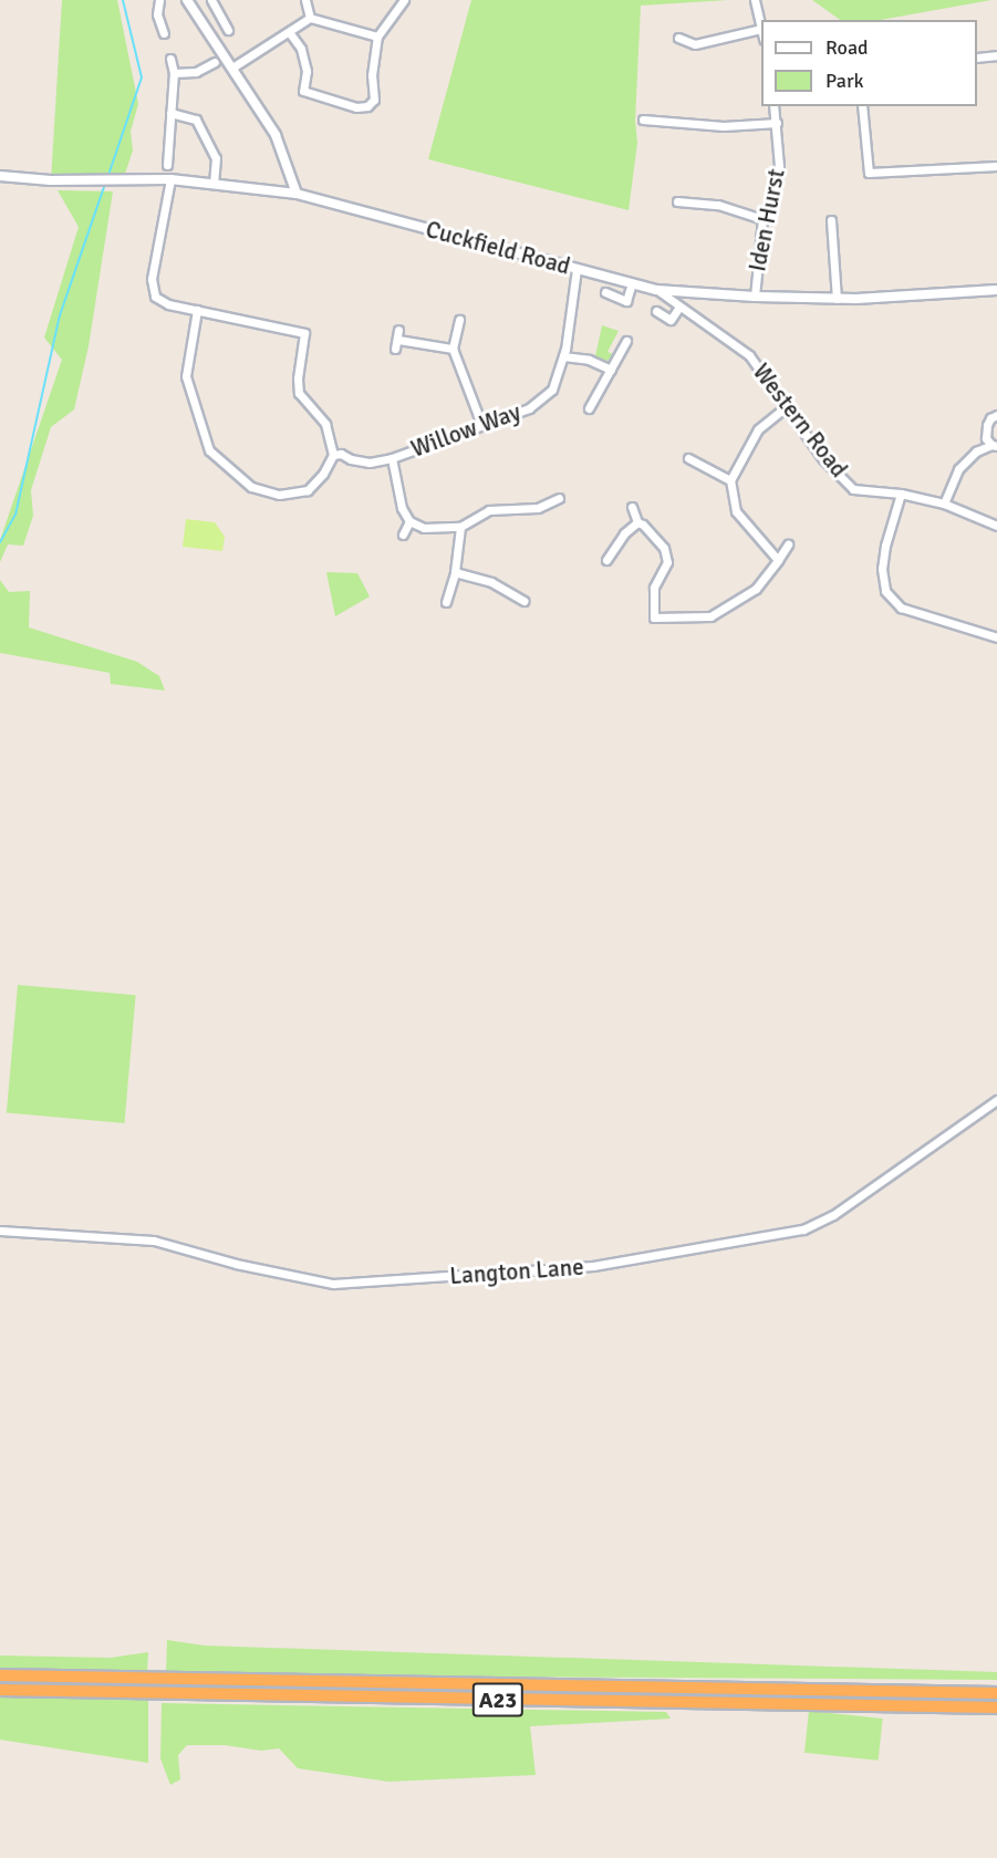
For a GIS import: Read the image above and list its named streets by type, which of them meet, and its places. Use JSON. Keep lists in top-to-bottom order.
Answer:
{
  "streets": {
    "highway": ["A23"],
    "street": [
      "Iden Hurst",
      "Cuckfield Road",
      "Western Road",
      "Willow Way",
      "Langton Lane"
    ]
  },
  "crossings": [
    ["Iden Hurst", "Cuckfield Road"],
    ["Cuckfield Road", "Western Road"],
    ["Cuckfield Road", "Willow Way"]
  ],
  "legend": ["Road", "Park"]
}
